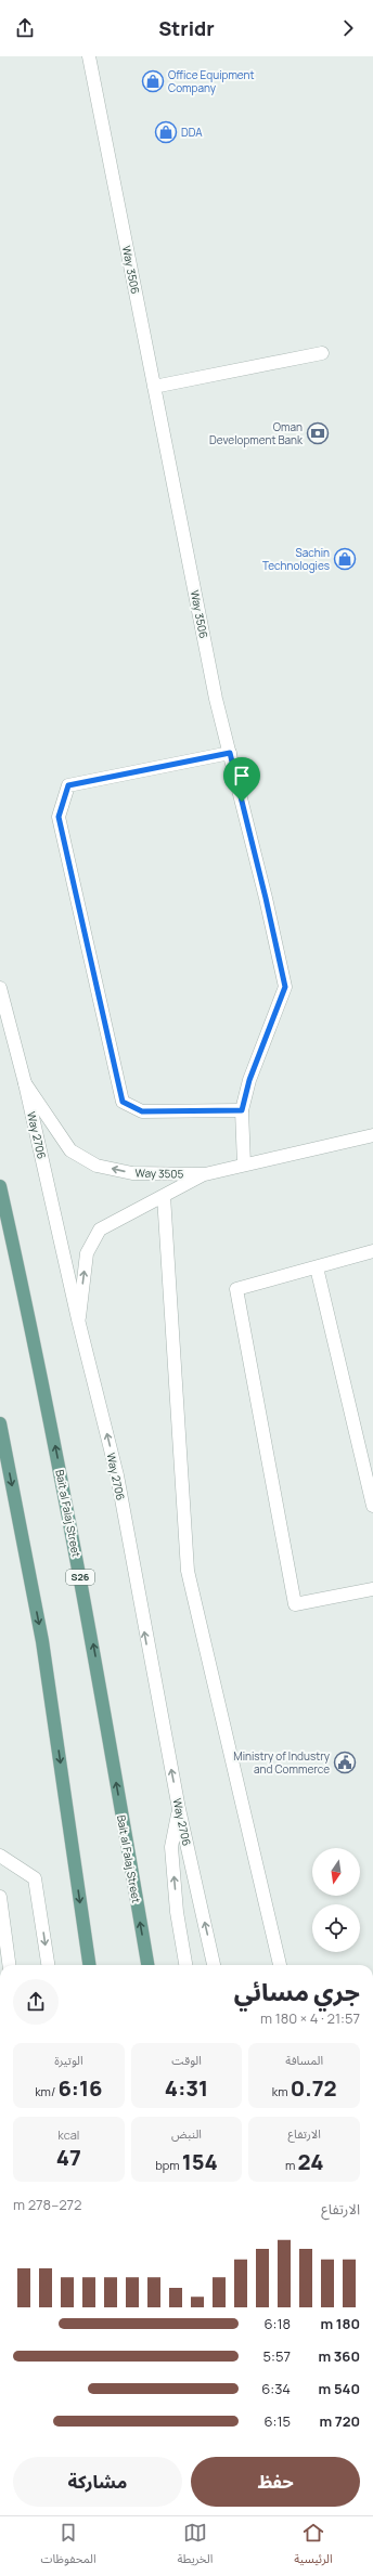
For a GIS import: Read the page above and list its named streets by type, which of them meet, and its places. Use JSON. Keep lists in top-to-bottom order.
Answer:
{
  "streets": {
    "main road": ["Bait al Falaj Street", "S26"],
    "street": ["Way 3506", "Way 2706", "Way 3505"]
  },
  "crossings": [
    ["Way 3506", "Way 3505"],
    ["Way 2706", "Way 3505"]
  ],
  "places": {
    "shop": ["Office Equipment Company", "DDA", "Sachin Technologies"],
    "bank": ["Oman Development Bank"],
    "public building": ["Ministry of Industry and Commerce"]
  },
  "north": "bottom",
  "page": {
    "header": "Stridr",
    "heading": ["جري مسائي", "21:57 · 4 × 180 m"],
    "stats": [
      ["المسافة", "0.72 km"],
      ["الوقت", "4:31"],
      ["الوتيرة", "6:16 /km"],
      ["الارتفاع", "24 m"],
      ["النبض", "154 bpm"],
      ["kcal", "47"]
    ],
    "chart": ["الارتفاع", "272–278 m"],
    "list": [
      {
        "name": "180 m",
        "note": "6:18"
      },
      {
        "name": "360 m",
        "note": "5:57"
      },
      {
        "name": "540 m",
        "note": "6:34"
      },
      {
        "name": "720 m",
        "note": "6:15"
      }
    ],
    "buttons": ["حفظ", "مشاركة"],
    "tabs": ["الرئيسية", "الخريطة", "المحفوظات"]
  }
}
